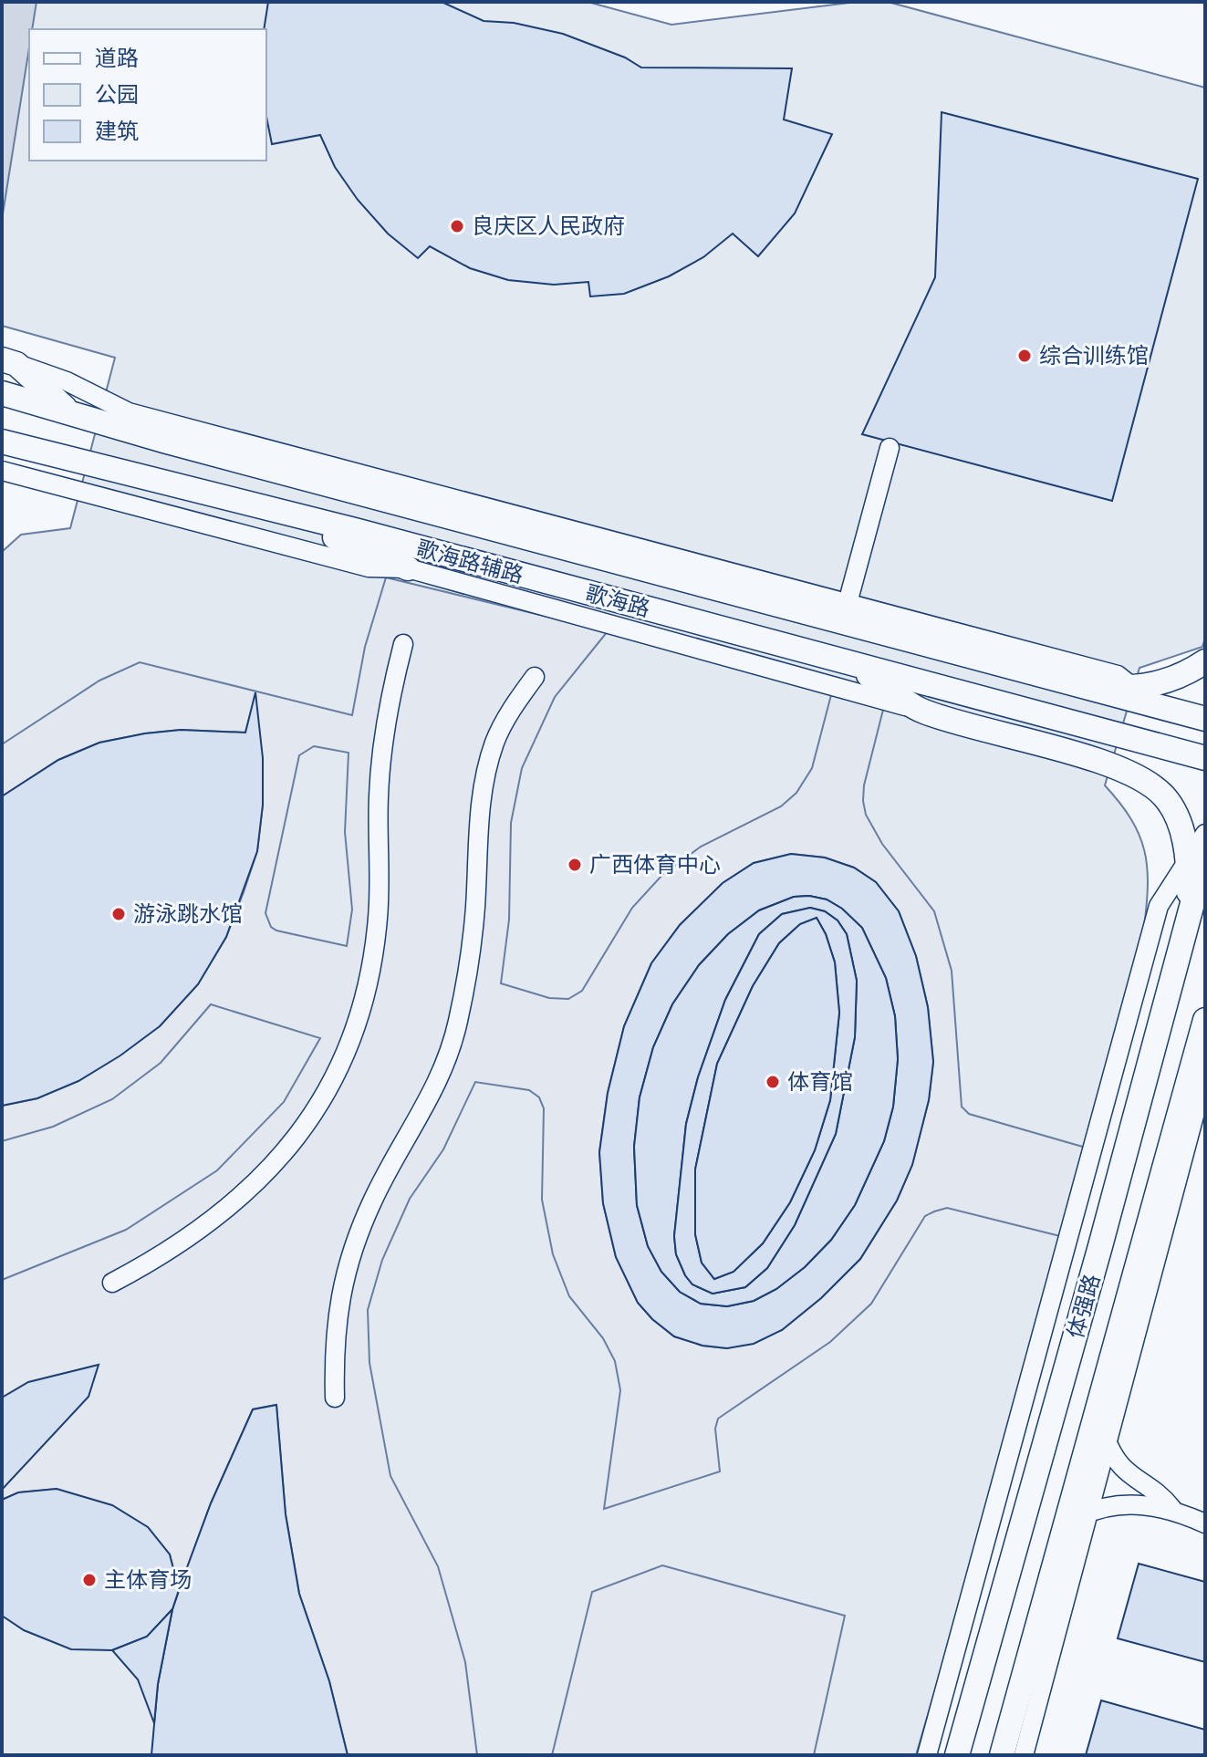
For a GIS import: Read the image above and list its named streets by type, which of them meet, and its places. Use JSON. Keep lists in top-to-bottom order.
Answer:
{
  "streets": {
    "main road": ["歌海路", "体强路"],
    "street": ["歌海路辅路"]
  },
  "places": [
    "良庆区人民政府",
    "综合训练馆",
    "广西体育中心",
    "游泳跳水馆",
    "体育馆",
    "主体育场"
  ],
  "legend": ["道路", "公园", "建筑"]
}
